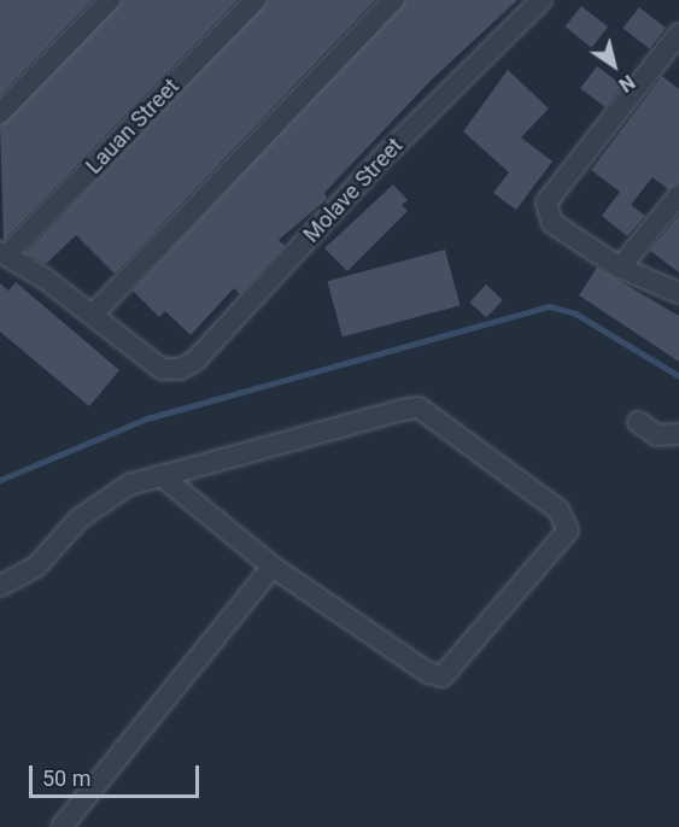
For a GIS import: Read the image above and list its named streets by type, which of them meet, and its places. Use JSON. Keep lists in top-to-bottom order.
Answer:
{
  "streets": {
    "street": ["Lauan Street", "Molave Street"]
  },
  "scale_bar": "50 m",
  "north": "bottom right"
}
